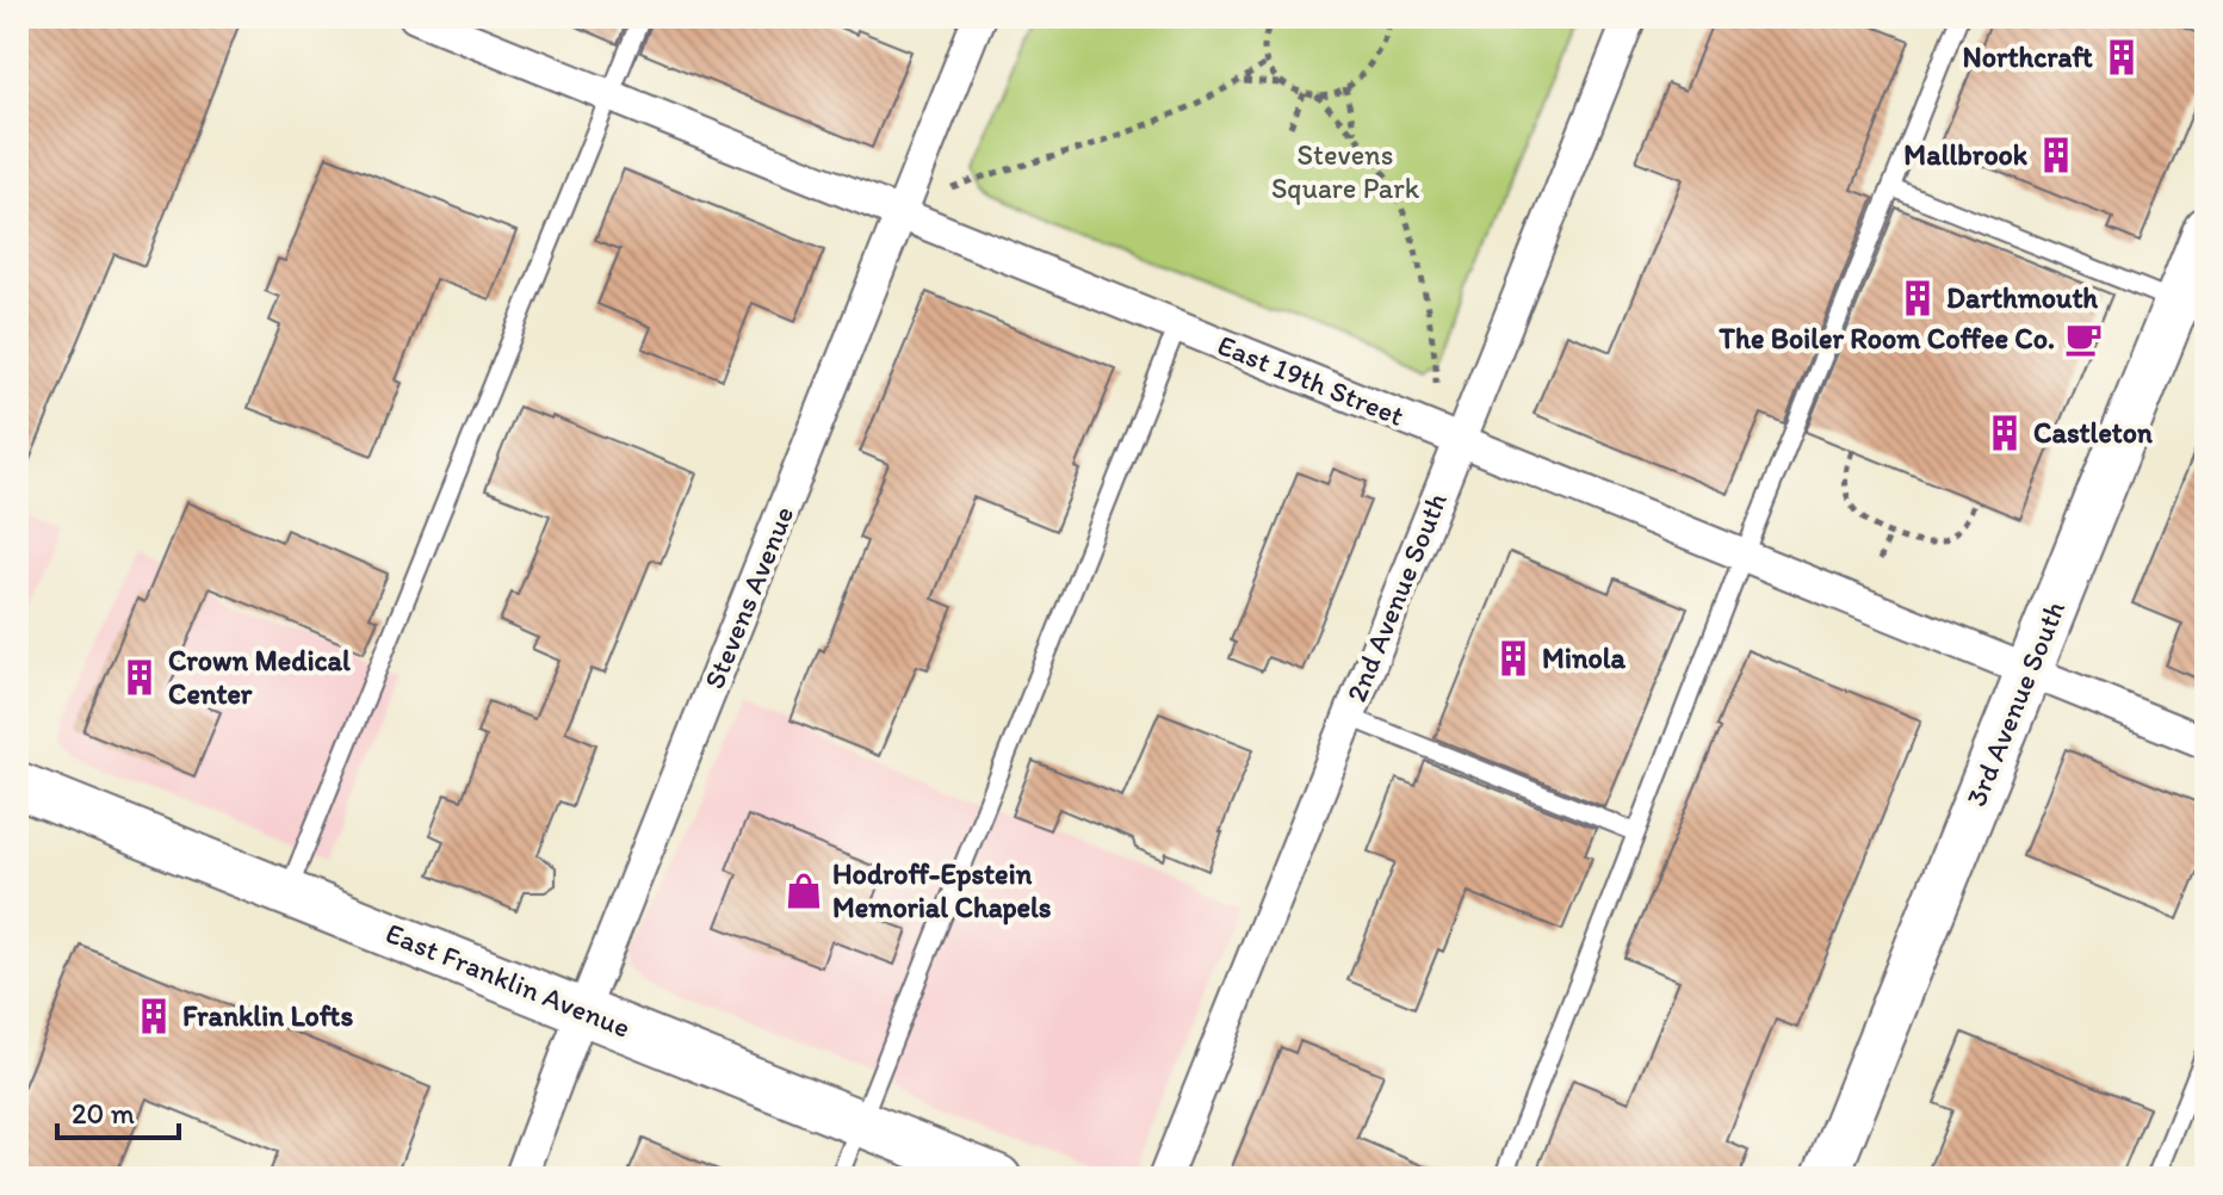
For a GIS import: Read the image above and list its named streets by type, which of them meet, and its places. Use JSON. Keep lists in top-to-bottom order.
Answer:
{
  "streets": {
    "main road": ["3rd Avenue South", "East Franklin Avenue"],
    "street": ["East 19th Street", "Stevens Avenue", "2nd Avenue South"]
  },
  "crossings": [
    ["East 19th Street", "Stevens Avenue"],
    ["East 19th Street", "2nd Avenue South"],
    ["East 19th Street", "3rd Avenue South"],
    ["Stevens Avenue", "East Franklin Avenue"]
  ],
  "parks": ["Stevens Square Park"],
  "places": {
    "building": [
      "Northcraft",
      "Mallbrook",
      "Darthmouth",
      "Castleton",
      "Minola",
      "Crown Medical Center",
      "Franklin Lofts"
    ],
    "cafe": ["The Boiler Room Coffee Co."],
    "shop": ["Hodroff-Epstein Memorial Chapels"]
  },
  "scale_bar": "20 m"
}
